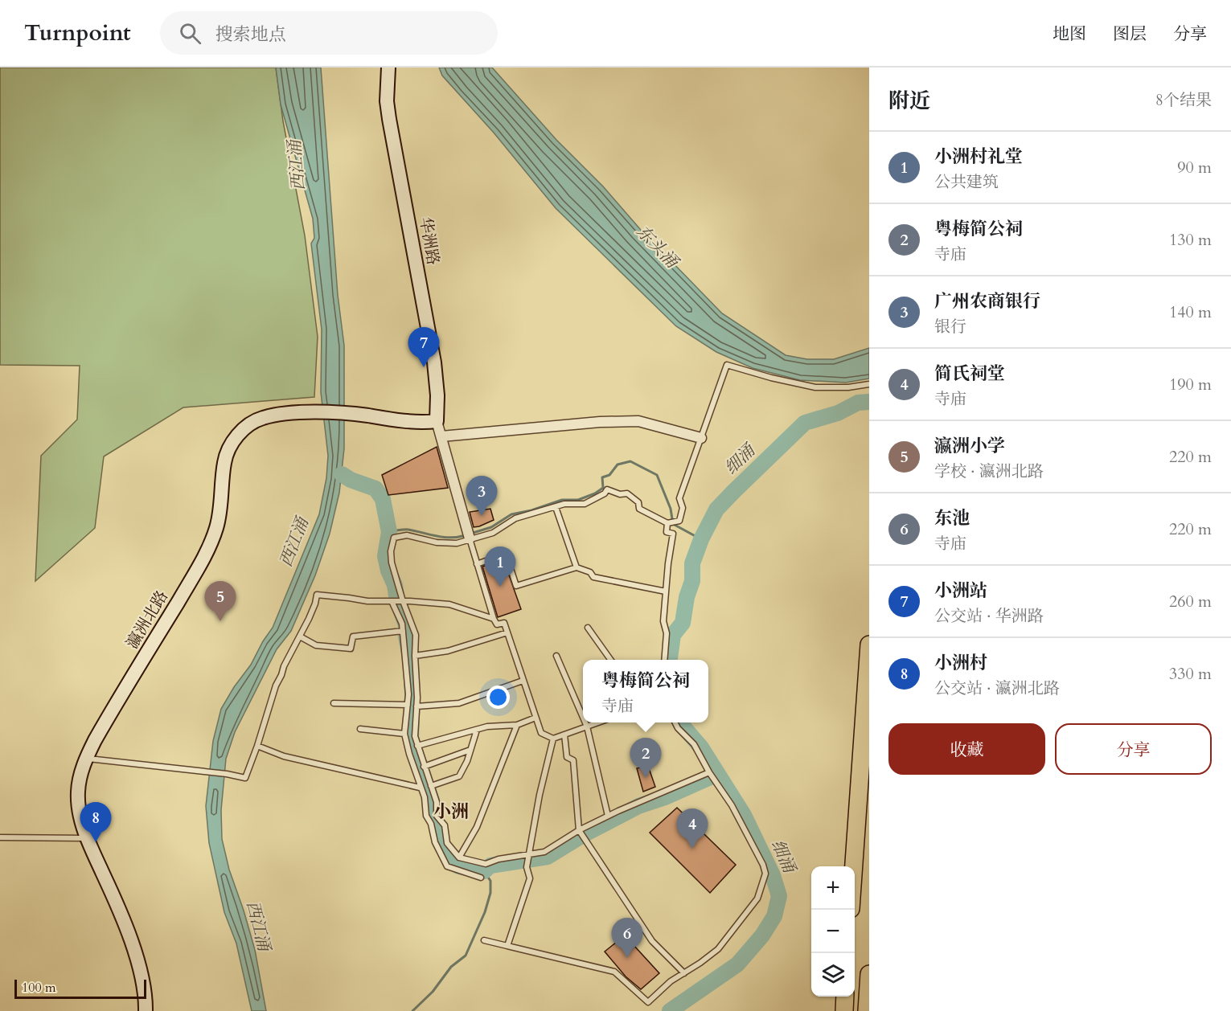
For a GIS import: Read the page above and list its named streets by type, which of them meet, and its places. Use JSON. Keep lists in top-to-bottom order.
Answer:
{
  "streets": {
    "main road": ["华洲路", "瀛洲北路"]
  },
  "crossings": [
    ["华洲路", "瀛洲北路"]
  ],
  "districts": ["小洲"],
  "water": ["西江涌", "东头涌", "细涌"],
  "scale_bar": "100 m",
  "page": {
    "header": "Turnpoint",
    "search": "搜索地点",
    "nav": ["地图", "图层", "分享"],
    "heading": ["附近", "8个结果"],
    "list": [
      {
        "mark": "1",
        "name": "小洲村礼堂",
        "note": "公共建筑",
        "value": "90 m"
      },
      {
        "mark": "2",
        "name": "粤梅简公祠",
        "note": "寺庙",
        "value": "130 m"
      },
      {
        "mark": "3",
        "name": "广州农商银行",
        "note": "银行",
        "value": "140 m"
      },
      {
        "mark": "4",
        "name": "简氏祠堂",
        "note": "寺庙",
        "value": "190 m"
      },
      {
        "mark": "5",
        "name": "瀛洲小学",
        "note": "学校 · 瀛洲北路",
        "value": "220 m"
      },
      {
        "mark": "6",
        "name": "东池",
        "note": "寺庙",
        "value": "220 m"
      },
      {
        "mark": "7",
        "name": "小洲站",
        "note": "公交站 · 华洲路",
        "value": "260 m"
      },
      {
        "mark": "8",
        "name": "小洲村",
        "note": "公交站 · 瀛洲北路",
        "value": "330 m"
      }
    ],
    "pins": [
      "7",
      "3",
      "1",
      "5",
      "2",
      "8",
      "4",
      "6"
    ],
    "popup": ["粤梅简公祠", "寺庙"],
    "buttons": ["收藏", "分享"],
    "map_buttons": ["+", "−"],
    "scale": "100 m"
  }
}
